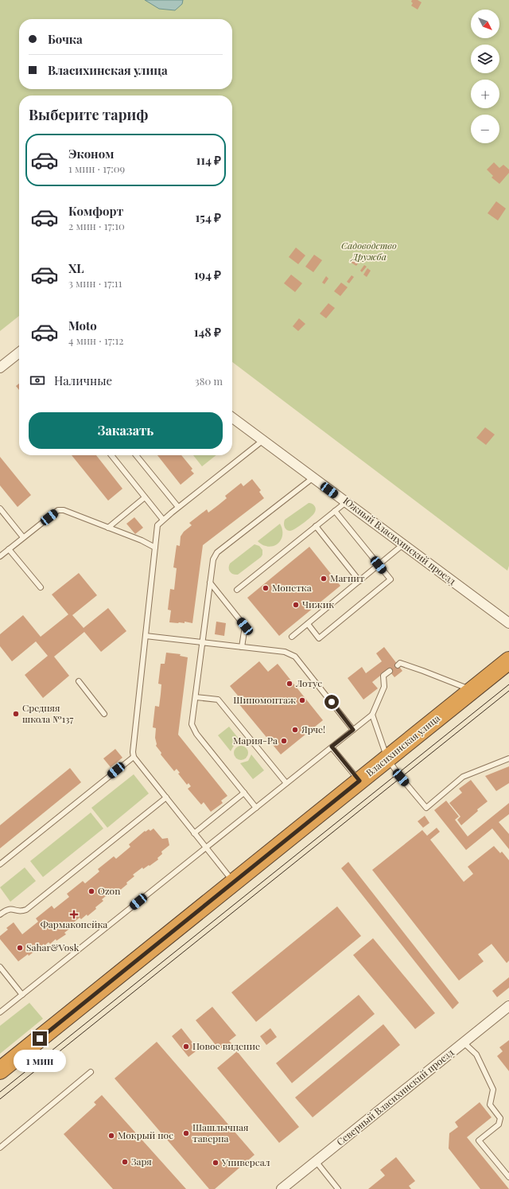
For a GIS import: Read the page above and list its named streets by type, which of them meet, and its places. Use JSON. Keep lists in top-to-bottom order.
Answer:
{
  "streets": {
    "highway": ["Власихинская улица"],
    "street": ["Южный Власихинский проезд", "Северный Власихинский проезд"]
  },
  "parks": ["Садоводство Дружба"],
  "places": {
    "other": [
      "Магнит",
      "Монетка",
      "Чижик",
      "Лотус",
      "Шиномонтаж",
      "Средняя школа №137",
      "Ярче!",
      "Мария-Ра",
      "Ozon",
      "Sahar&Vosk",
      "Новое видение",
      "Шашлычная таверна",
      "Мокрый нос",
      "Заря",
      "Универсал"
    ],
    "health": ["Фармакопейка"]
  },
  "north": "bottom right",
  "page": {
    "map_buttons": ["+", "−"],
    "banner": ["Бочка", "Власихинская улица"],
    "heading": "Выберите тариф",
    "list": [
      {
        "name": "Эконом",
        "note": "1 мин · 17:09",
        "value": "114 ₽"
      },
      {
        "name": "Комфорт",
        "note": "2 мин · 17:10",
        "value": "154 ₽"
      },
      {
        "name": "XL",
        "note": "3 мин · 17:11",
        "value": "194 ₽"
      },
      {
        "name": "Moto",
        "note": "4 мин · 17:12",
        "value": "148 ₽"
      }
    ],
    "pay": ["Наличные", "380 m"],
    "buttons": "Заказать",
    "bubble": "1 мин"
  }
}
